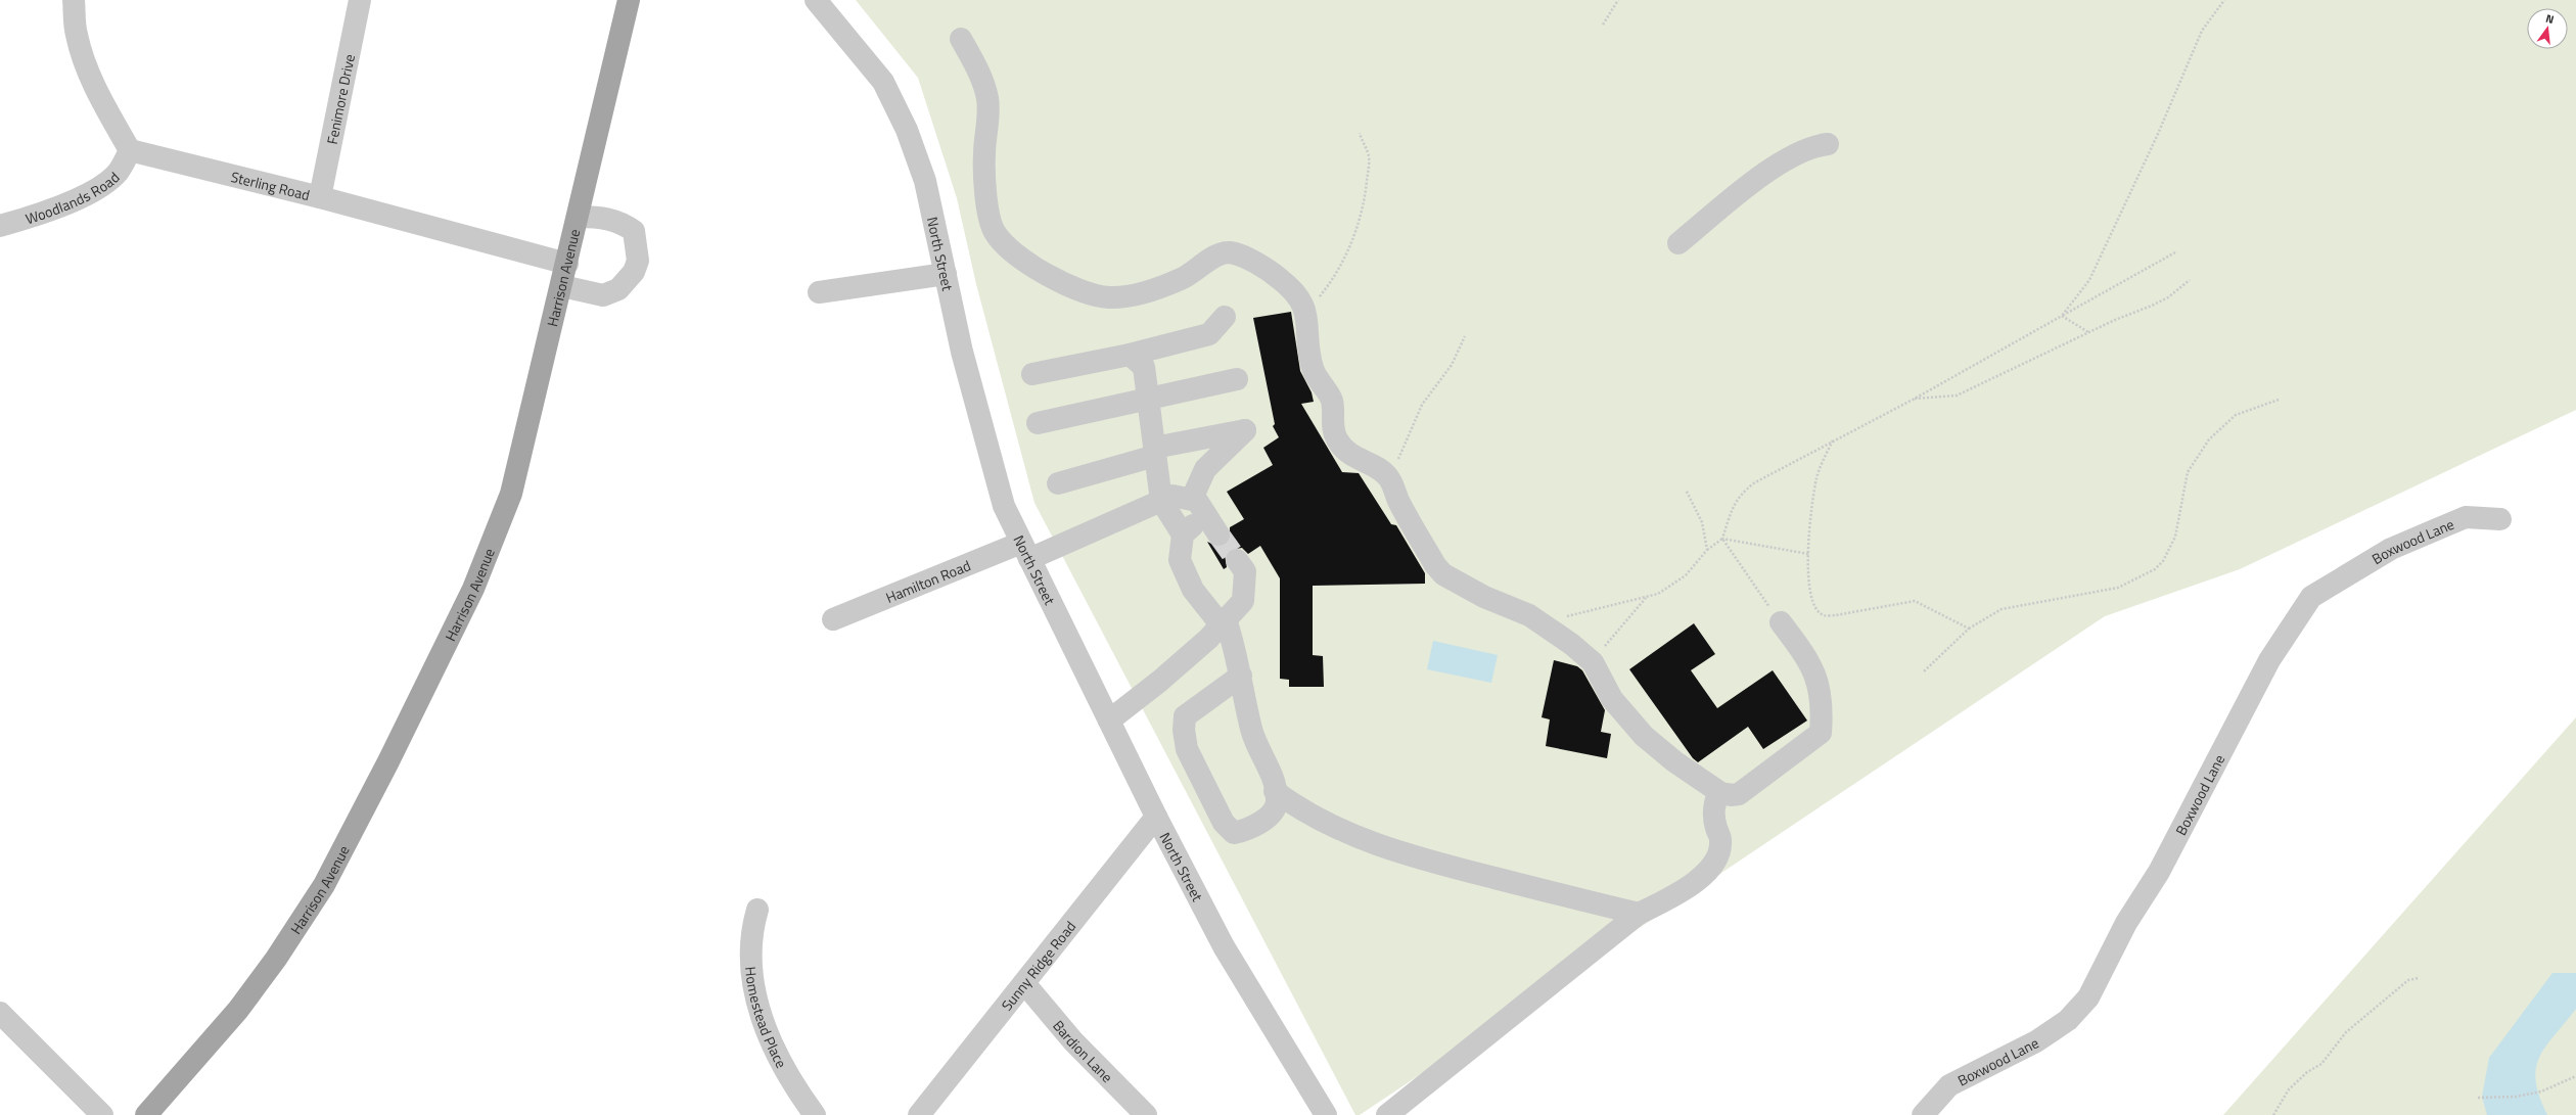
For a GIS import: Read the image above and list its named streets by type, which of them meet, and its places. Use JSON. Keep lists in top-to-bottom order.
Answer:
{
  "streets": {
    "main road": ["Harrison Avenue"],
    "street": [
      "Fenimore Drive",
      "Sterling Road",
      "Woodlands Road",
      "North Street",
      "Boxwood Lane",
      "Hamilton Road",
      "Sunny Ridge Road",
      "Homestead Place",
      "Bardion Lane"
    ]
  },
  "crossings": [
    ["Fenimore Drive", "Sterling Road"],
    ["Sterling Road", "Woodlands Road"],
    ["Sterling Road", "Harrison Avenue"],
    ["North Street", "Hamilton Road"],
    ["North Street", "Sunny Ridge Road"],
    ["Sunny Ridge Road", "Bardion Lane"]
  ],
  "north": "top"
}
